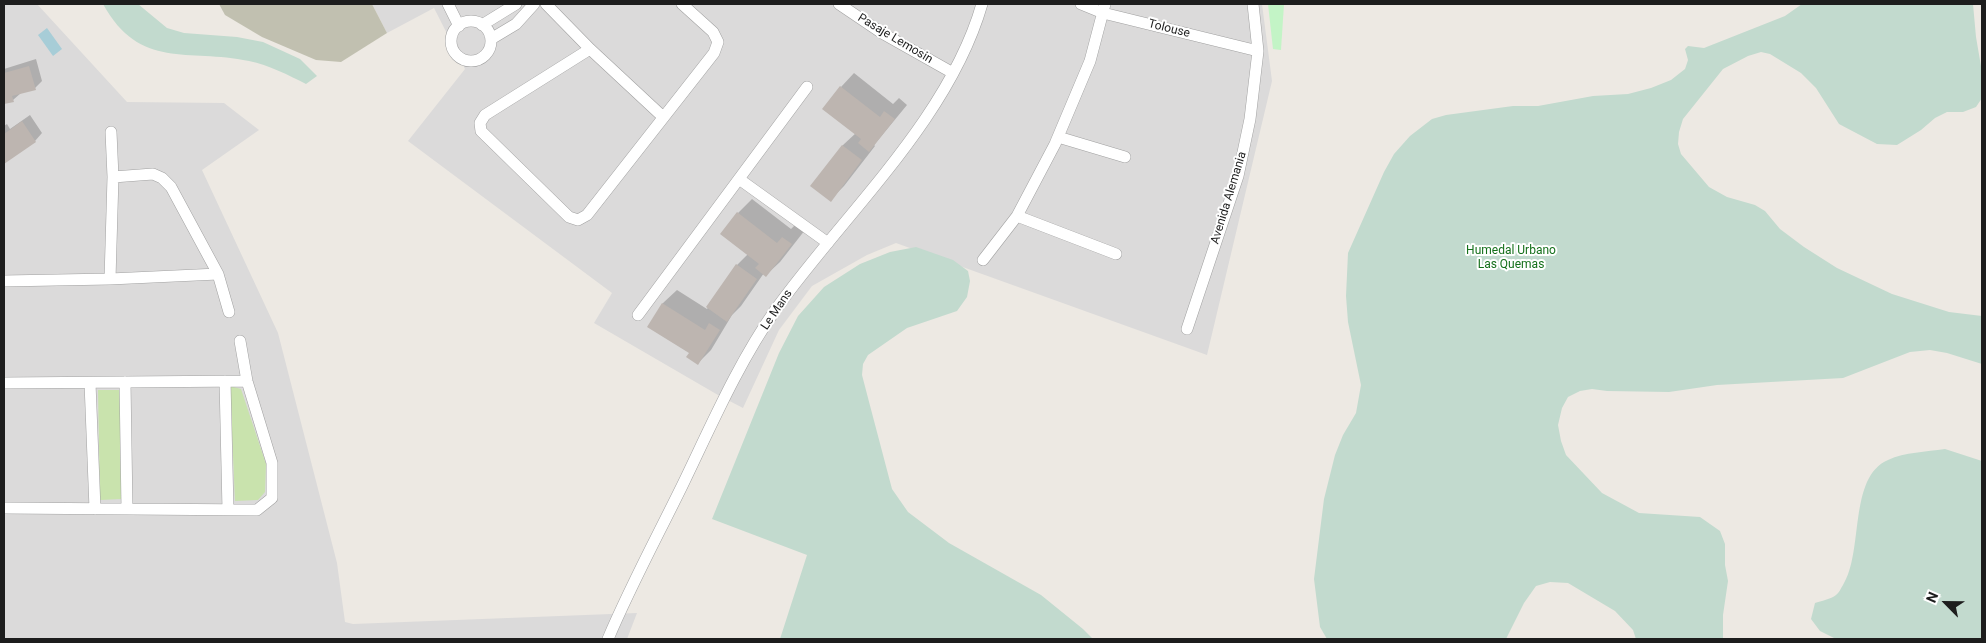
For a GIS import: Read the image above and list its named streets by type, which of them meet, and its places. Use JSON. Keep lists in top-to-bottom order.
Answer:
{
  "streets": {
    "street": [
      "Tolouse",
      "Pasaje Lemosin",
      "Avenida Alemania",
      "Le Mans"
    ]
  },
  "crossings": [
    ["Tolouse", "Avenida Alemania"],
    ["Pasaje Lemosin", "Le Mans"]
  ],
  "parks": ["Humedal Urbano Las Quemas"],
  "north": "top left"
}
